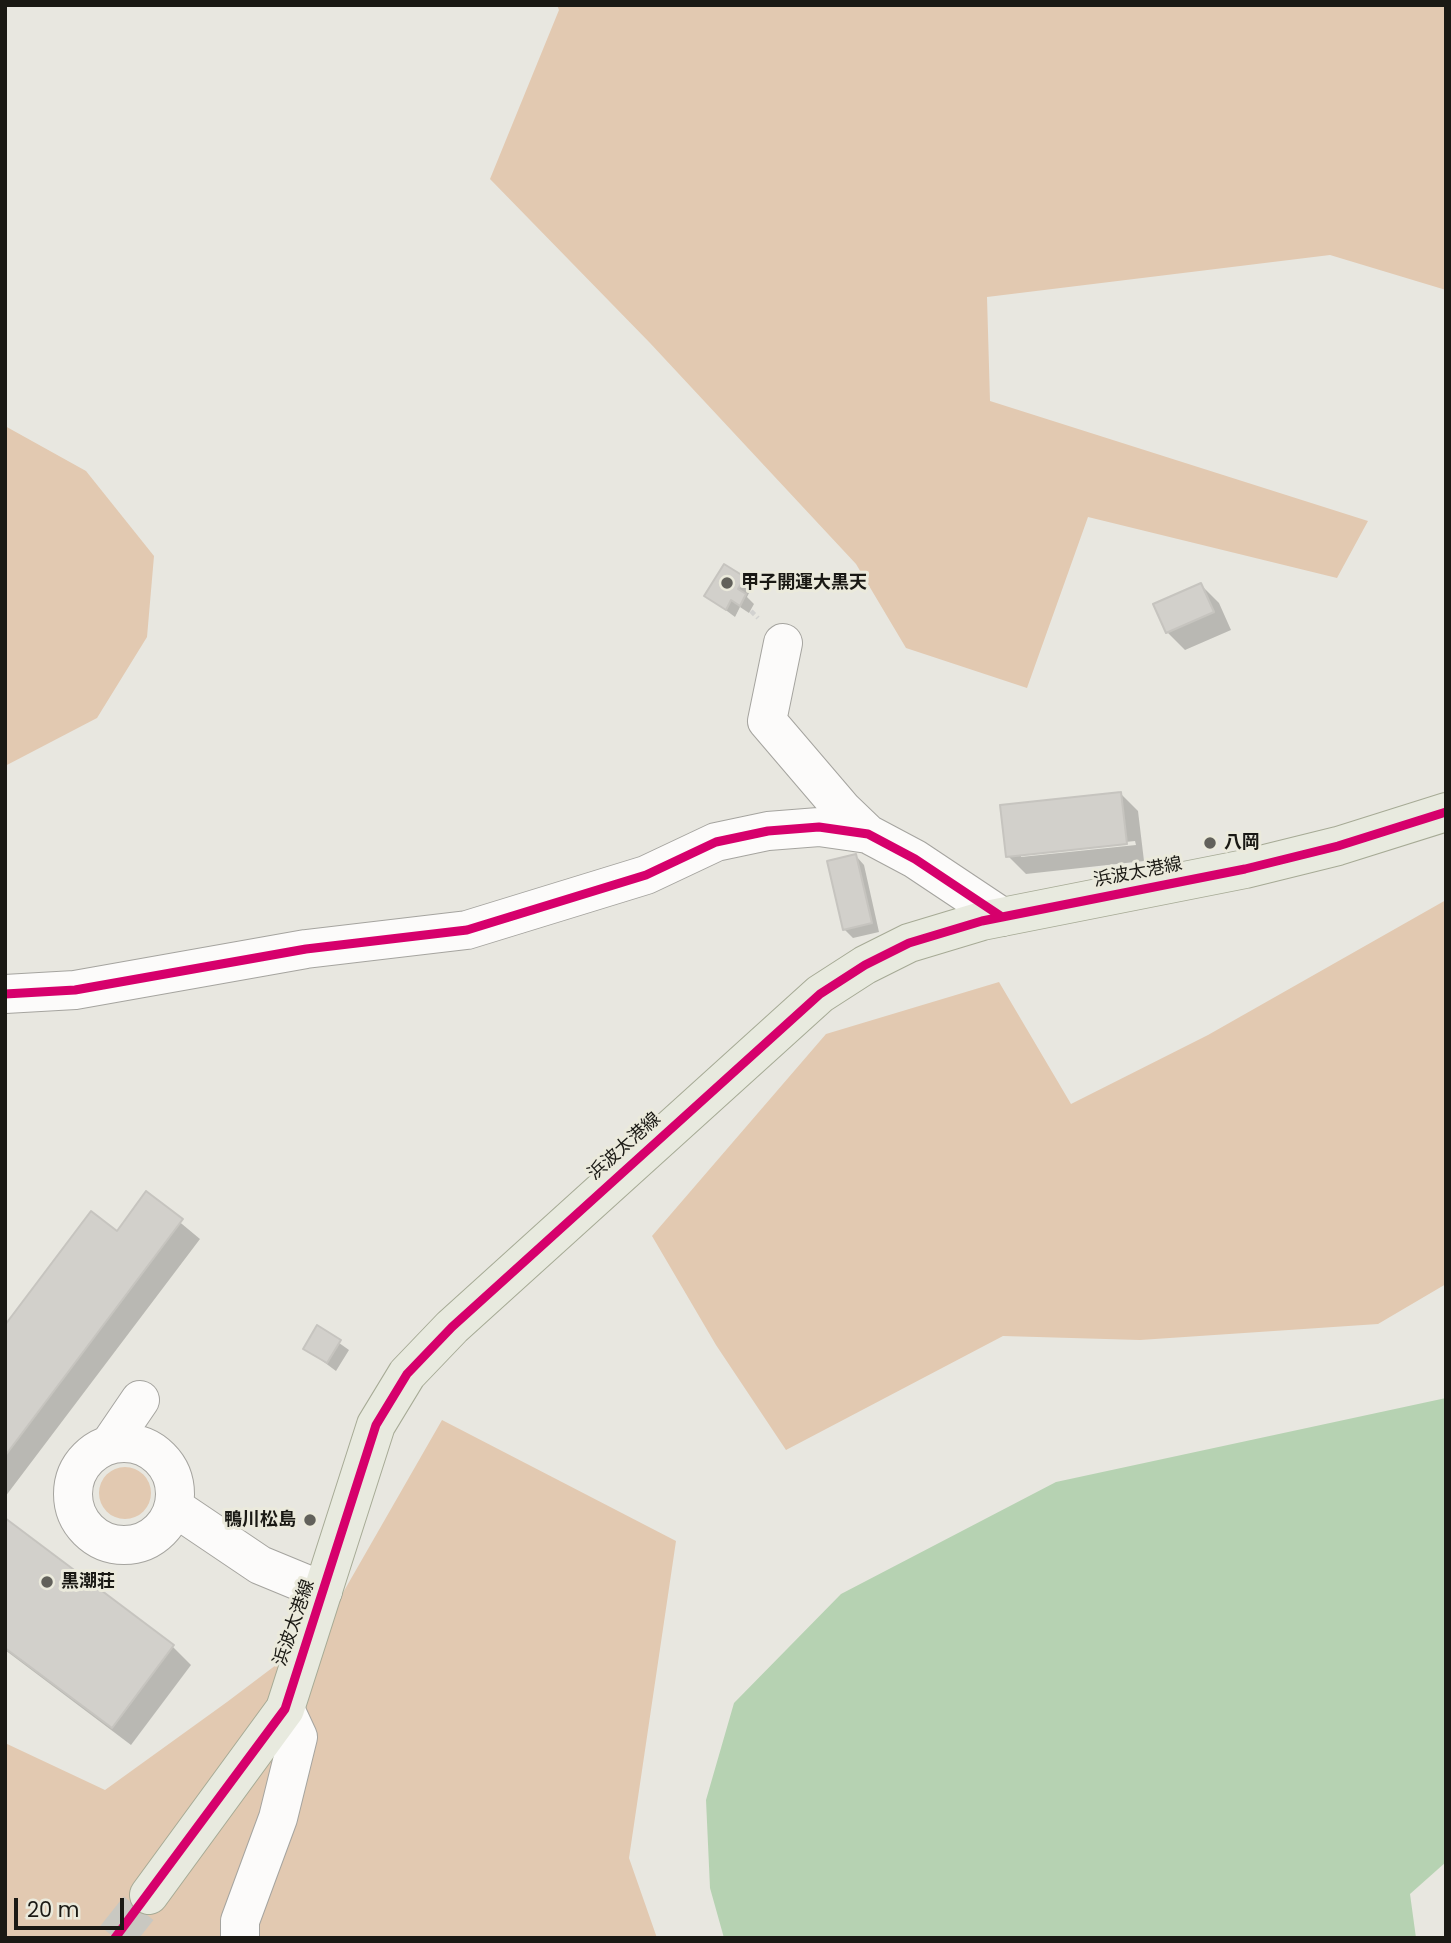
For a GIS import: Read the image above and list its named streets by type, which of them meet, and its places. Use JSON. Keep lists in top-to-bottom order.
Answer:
{
  "streets": {
    "main road": ["浜波太港線"]
  },
  "places": [
    "甲子開運大黒天",
    "八岡",
    "鴨川松島",
    "黒潮荘"
  ],
  "scale_bar": "20 m"
}
